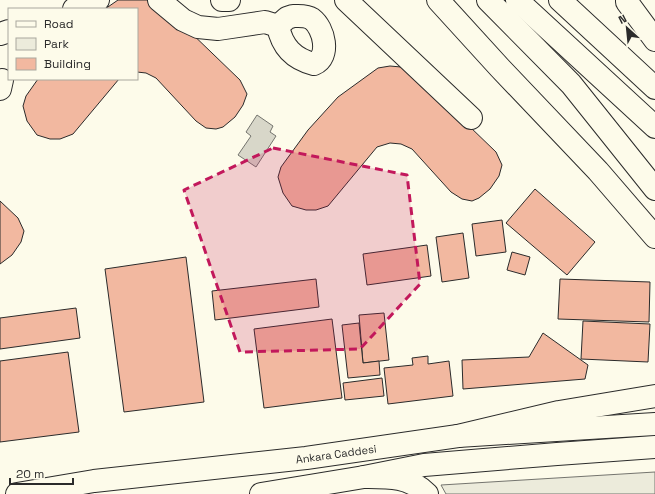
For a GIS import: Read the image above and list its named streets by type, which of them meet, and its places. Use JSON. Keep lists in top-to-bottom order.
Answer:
{
  "streets": {
    "main road": ["Ankara Caddesi"]
  },
  "legend": ["Road", "Park", "Building"],
  "scale_bar": "20 m",
  "north": "top left"
}
